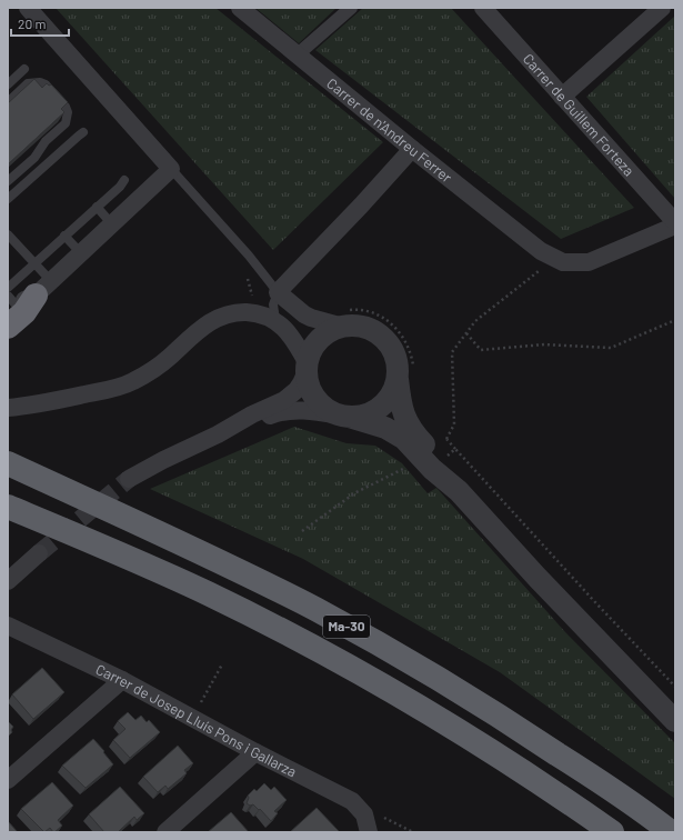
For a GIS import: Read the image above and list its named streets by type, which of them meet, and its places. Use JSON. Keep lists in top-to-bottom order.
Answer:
{
  "streets": {
    "highway": ["Ma-30"],
    "street": ["Carrer de Guillem Forteza", "Carrer de n'Andreu Ferrer", "Carrer de Josep Lluís Pons i Gallarza"]
  },
  "scale_bar": "20 m"
}
